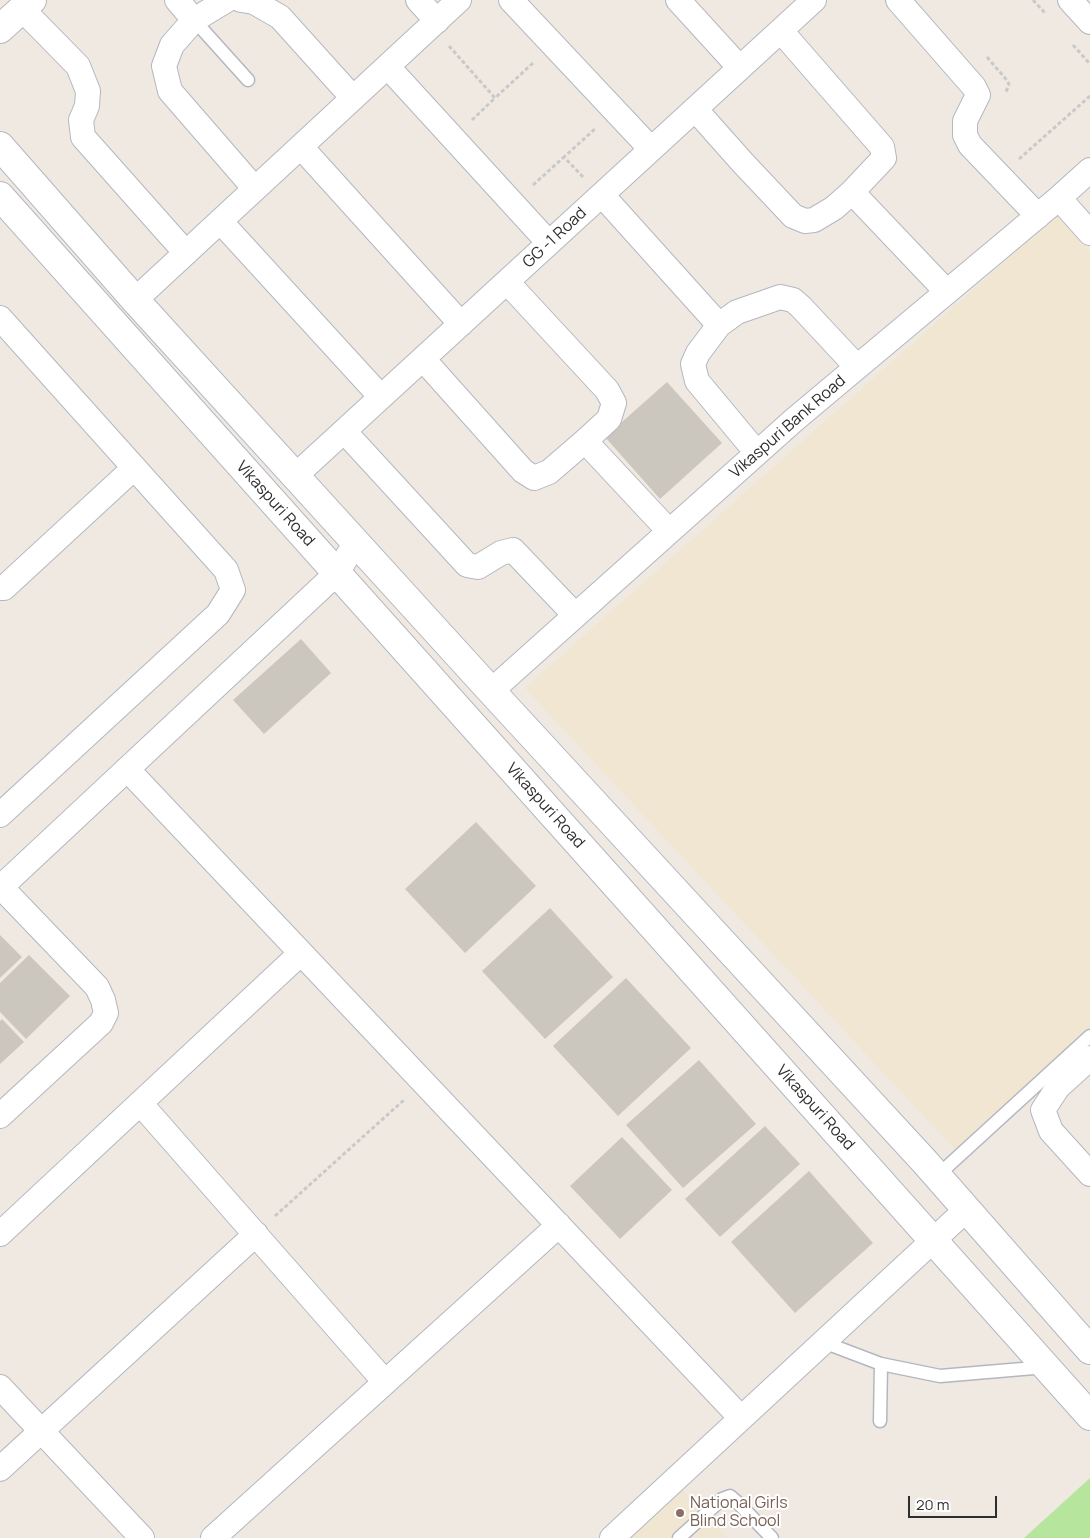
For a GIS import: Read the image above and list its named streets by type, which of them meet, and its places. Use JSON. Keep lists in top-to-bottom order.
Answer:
{
  "streets": {
    "street": ["GG -1 Road", "Vikaspuri Bank Road", "Vikaspuri Road"]
  },
  "crossings": [
    ["GG -1 Road", "Vikaspuri Road"],
    ["Vikaspuri Bank Road", "Vikaspuri Road"]
  ],
  "places": ["National Girls Blind School"],
  "scale_bar": "20 m"
}
